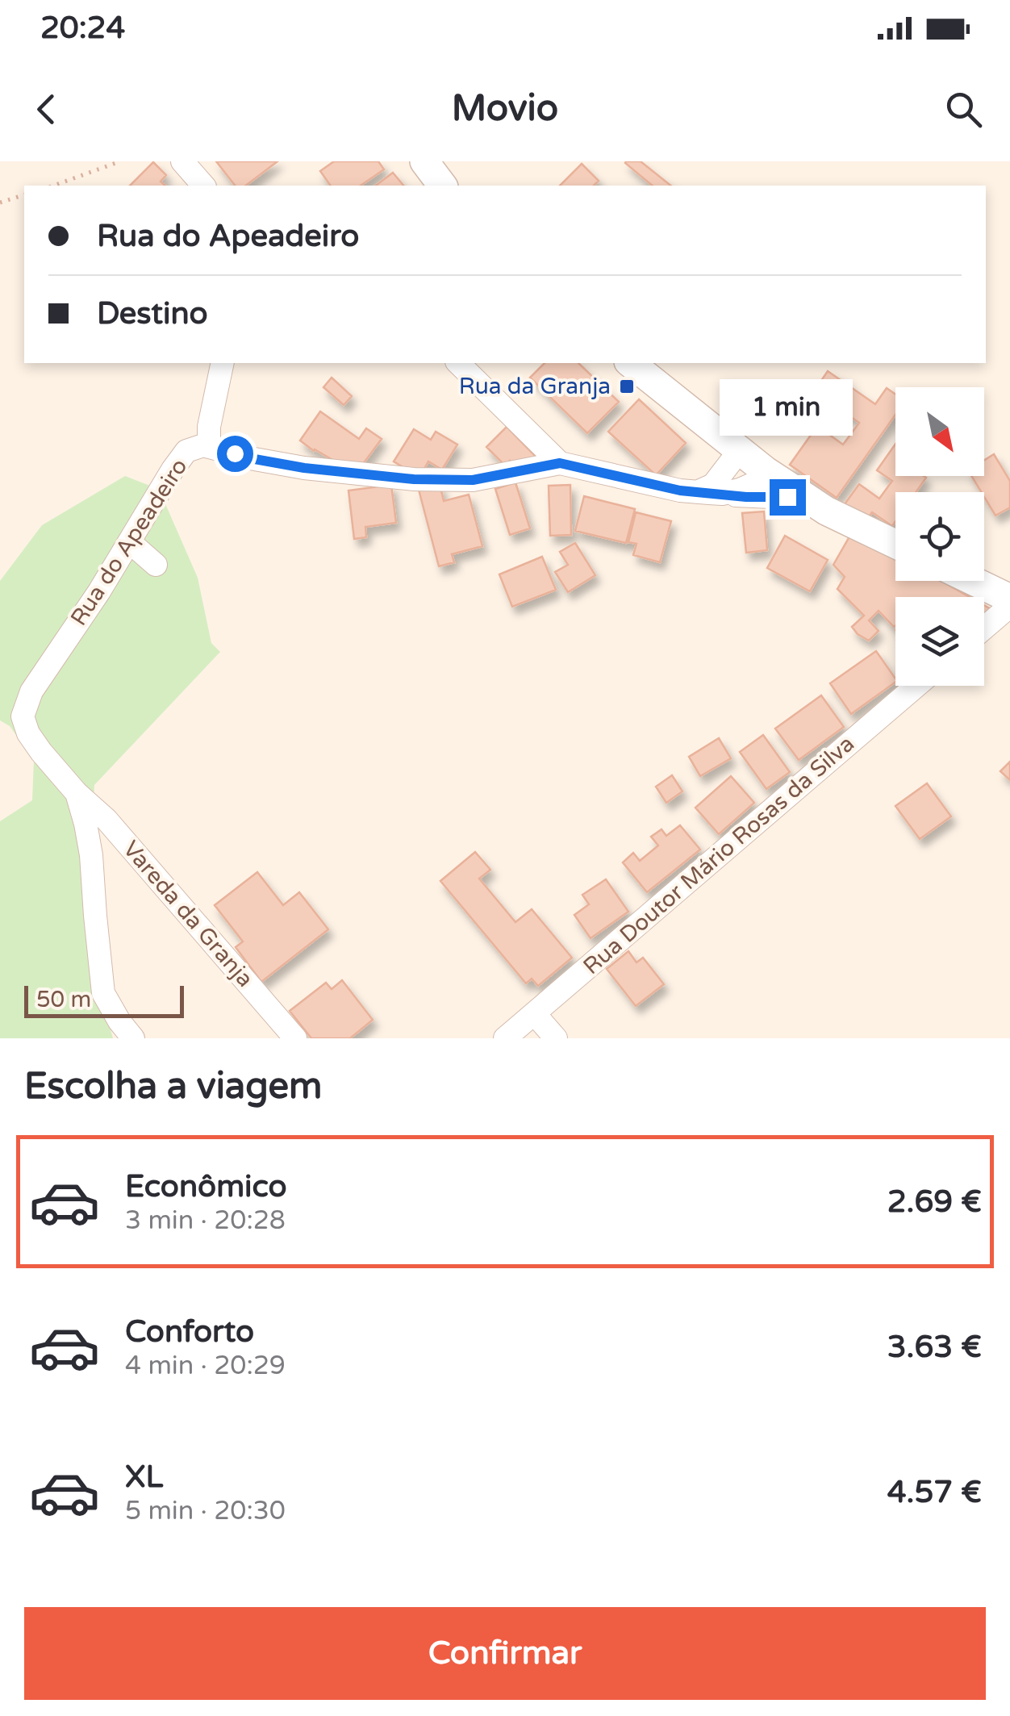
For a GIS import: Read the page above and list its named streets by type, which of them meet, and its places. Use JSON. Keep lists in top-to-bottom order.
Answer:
{
  "streets": {
    "street": ["Rua do Apeadeiro", "Rua Doutor Mário Rosas da Silva", "Vareda da Granja"]
  },
  "crossings": [
    ["Rua do Apeadeiro", "Vareda da Granja"]
  ],
  "places": {
    "transit": ["Rua da Granja"]
  },
  "scale_bar": "50 m",
  "north": "bottom right",
  "page": {
    "status": "20:24",
    "header": "Movio",
    "banner": ["Rua do Apeadeiro", "Destino"],
    "bubble": "1 min",
    "scale": "50 m",
    "heading": "Escolha a viagem",
    "list": [
      {
        "name": "Econômico",
        "note": "3 min · 20:28",
        "value": "2.69 €"
      },
      {
        "name": "Conforto",
        "note": "4 min · 20:29",
        "value": "3.63 €"
      },
      {
        "name": "XL",
        "note": "5 min · 20:30",
        "value": "4.57 €"
      }
    ],
    "buttons": "Confirmar"
  }
}
